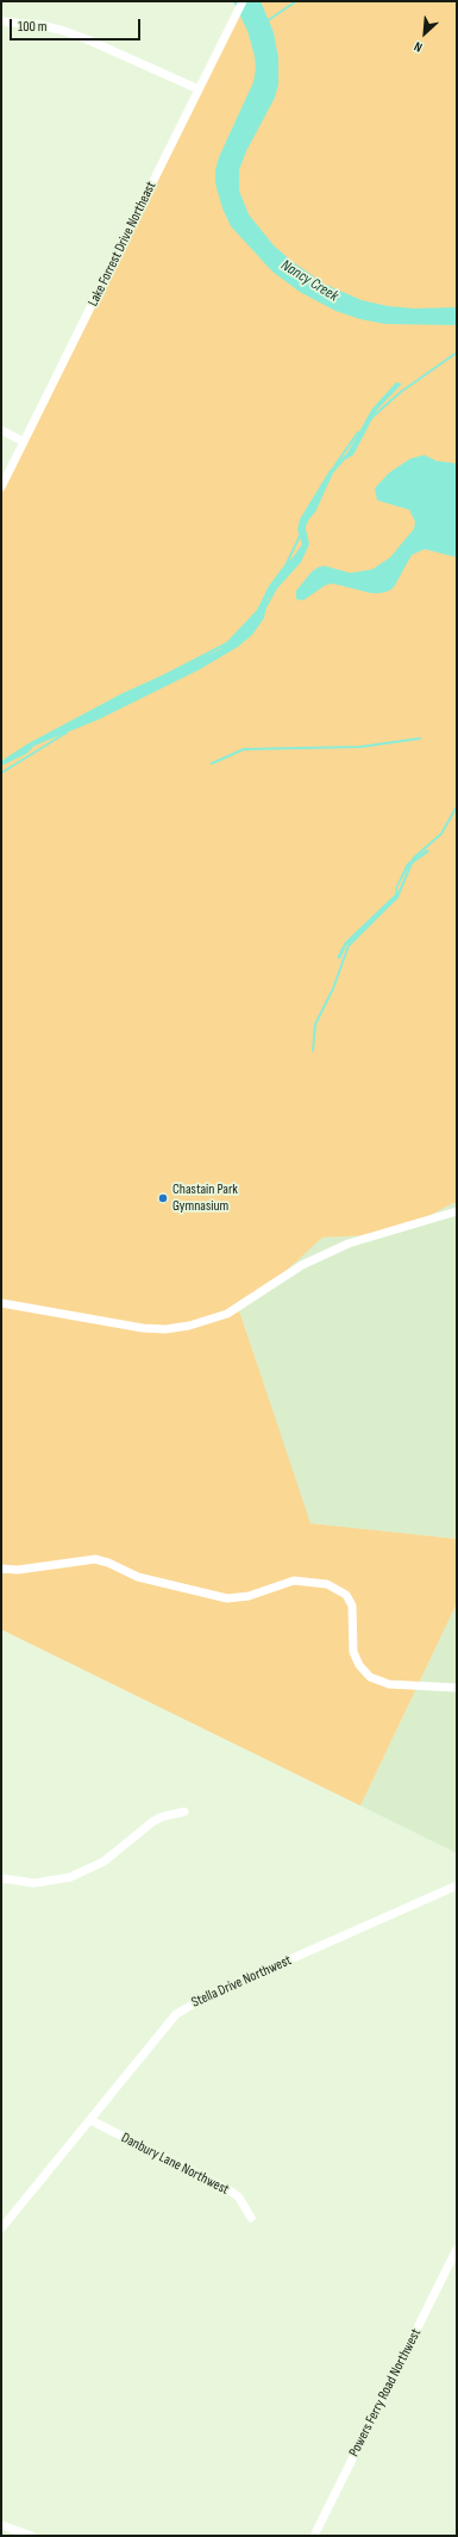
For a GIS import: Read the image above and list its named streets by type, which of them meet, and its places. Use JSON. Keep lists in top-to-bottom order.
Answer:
{
  "streets": {
    "street": [
      "Lake Forrest Drive Northeast",
      "Stella Drive Northwest",
      "Danbury Lane Northwest",
      "Powers Ferry Road Northwest"
    ]
  },
  "crossings": [
    ["Stella Drive Northwest", "Danbury Lane Northwest"]
  ],
  "water": ["Nancy Creek"],
  "places": ["Chastain Park Gymnasium"],
  "scale_bar": "100 m",
  "north": "bottom left"
}
